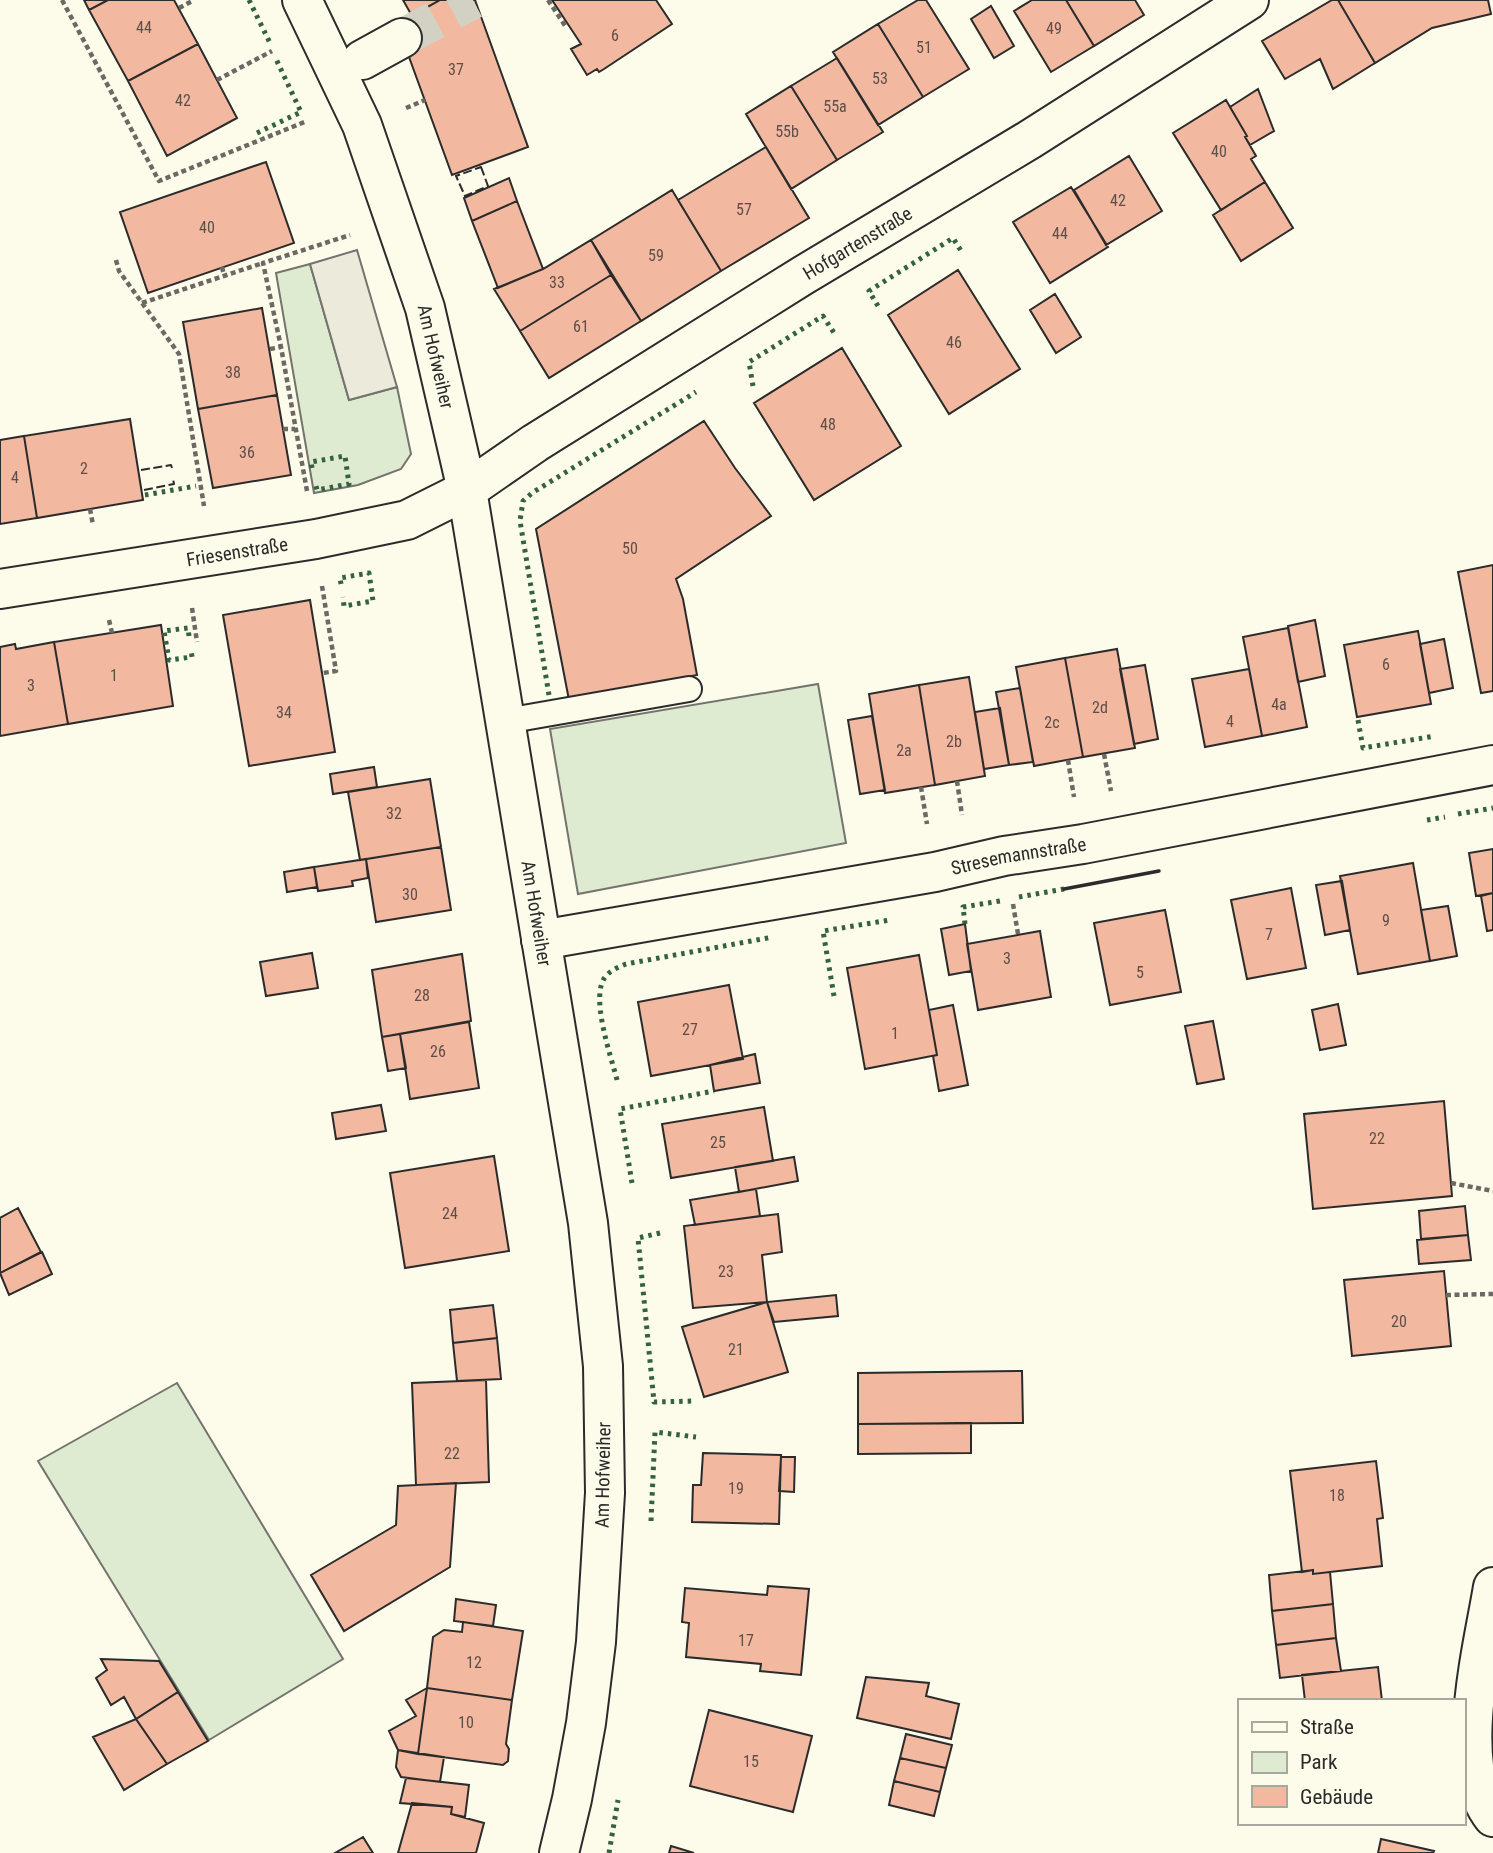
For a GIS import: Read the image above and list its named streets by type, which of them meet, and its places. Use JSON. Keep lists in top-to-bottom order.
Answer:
{
  "streets": {
    "street": [
      "Hofgartenstraße",
      "Am Hofweiher",
      "Friesenstraße",
      "Stresemannstraße"
    ]
  },
  "crossings": [
    ["Hofgartenstraße", "Am Hofweiher"],
    ["Hofgartenstraße", "Friesenstraße"],
    ["Am Hofweiher", "Friesenstraße"],
    ["Am Hofweiher", "Stresemannstraße"]
  ],
  "house_numbers": [
    "44",
    "49",
    "6",
    "51",
    "37",
    "53",
    "42",
    "55a",
    "55b",
    "40",
    "42",
    "57",
    "40",
    "44",
    "59",
    "33",
    "61",
    "46",
    "38",
    "48",
    "36",
    "2",
    "4",
    "50",
    "6",
    "1",
    "3",
    "4a",
    "2d",
    "34",
    "4",
    "2c",
    "2b",
    "2a",
    "32",
    "30",
    "9",
    "7",
    "3",
    "5",
    "28",
    "27",
    "1",
    "26",
    "22",
    "25",
    "24",
    "23",
    "20",
    "21",
    "22",
    "19",
    "18",
    "17",
    "12",
    "10",
    "15"
  ],
  "legend": ["Straße", "Park", "Gebäude"]
}
